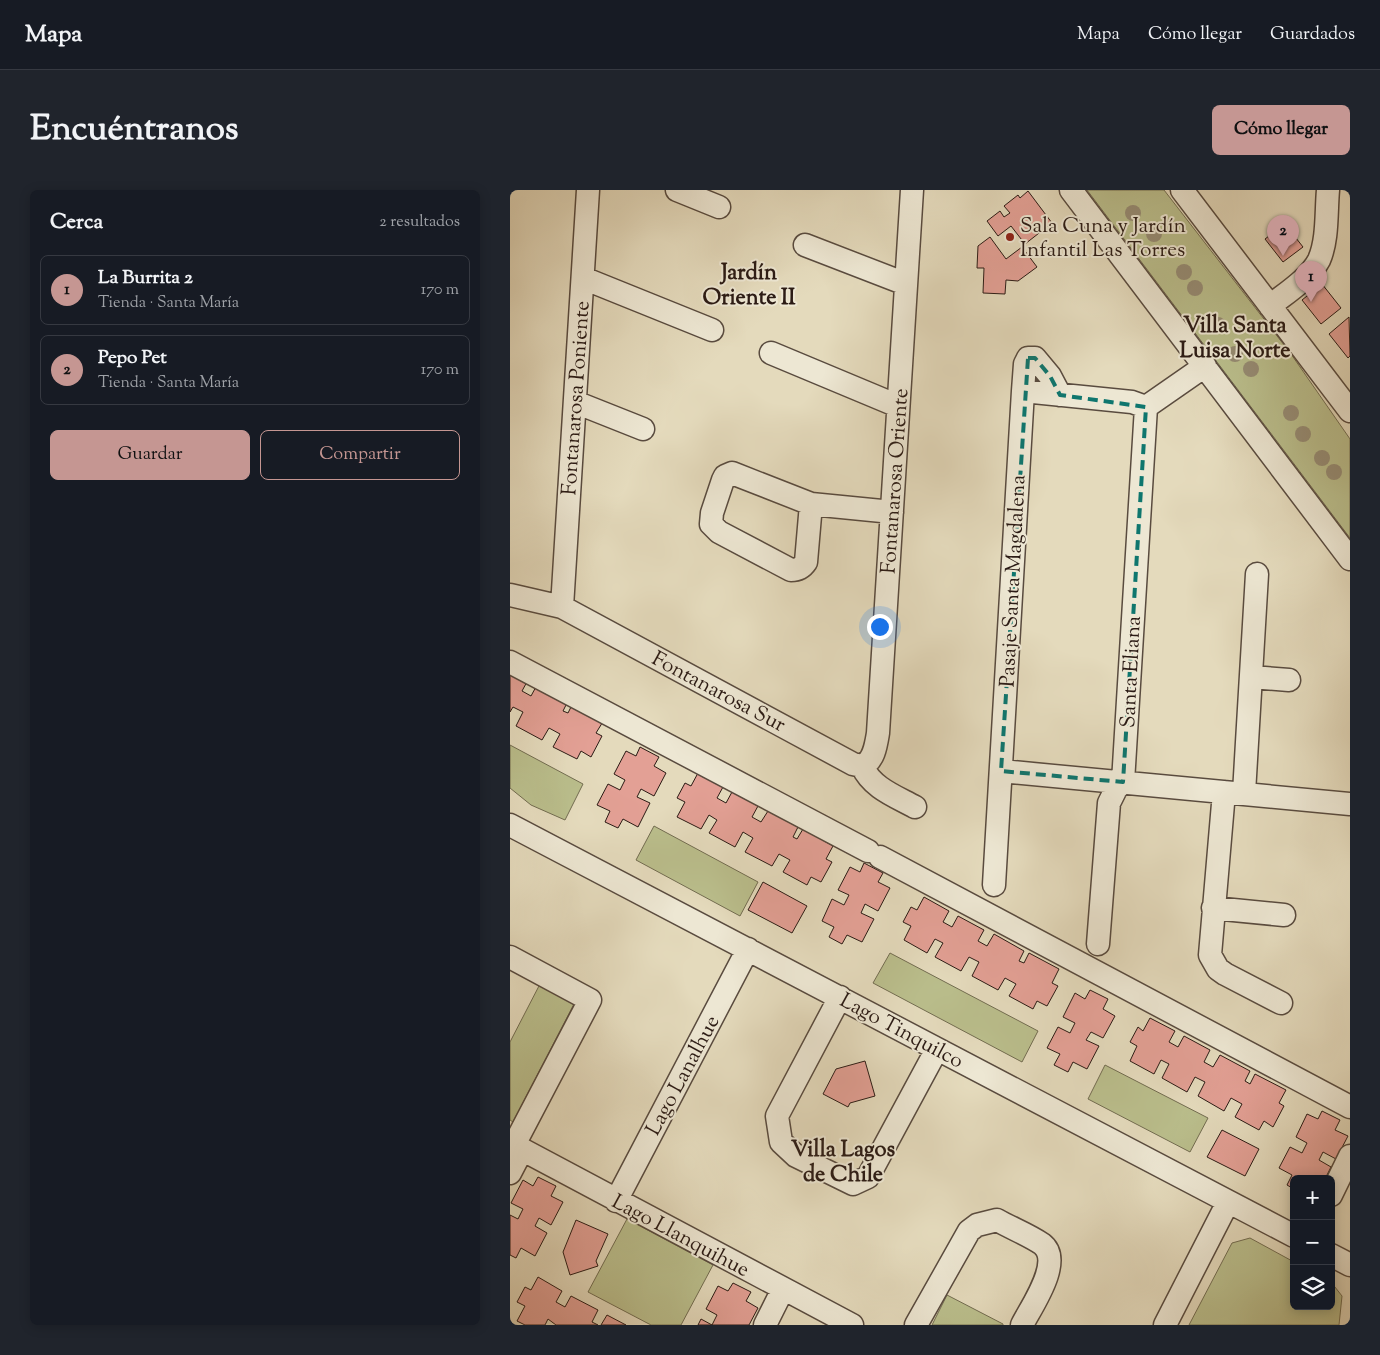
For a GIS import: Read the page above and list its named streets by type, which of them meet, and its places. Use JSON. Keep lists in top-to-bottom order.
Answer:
{
  "streets": {
    "street": [
      "Fontanarosa Poniente",
      "Fontanarosa Oriente",
      "Pasaje Santa Magdalena",
      "Santa Eliana",
      "Fontanarosa Sur",
      "Lago Tinquilco",
      "Lago Lanalhue",
      "Lago Llanquihue"
    ]
  },
  "crossings": [
    ["Fontanarosa Poniente", "Fontanarosa Sur"],
    ["Fontanarosa Oriente", "Fontanarosa Sur"],
    ["Lago Tinquilco", "Lago Lanalhue"],
    ["Lago Lanalhue", "Lago Llanquihue"]
  ],
  "districts": ["Jardín Oriente II", "Villa Santa Luisa Norte", "Villa Lagos de Chile"],
  "places": ["Sala Cuna y Jardín Infantil Las Torres"],
  "page": {
    "header": "Mapa",
    "nav": ["Mapa", "Cómo llegar", "Guardados"],
    "title": "Encuéntranos",
    "buttons": [
      "Cómo llegar",
      ["Guardar", "Compartir"]
    ],
    "heading": ["Cerca", "2 resultados"],
    "pins": ["2", "1"],
    "list": [
      {
        "mark": "1",
        "name": "La Burrita 2",
        "note": "Tienda · Santa María",
        "value": "170 m"
      },
      {
        "mark": "2",
        "name": "Pepo Pet",
        "note": "Tienda · Santa María",
        "value": "170 m"
      }
    ],
    "map_buttons": ["+", "−"]
  }
}
